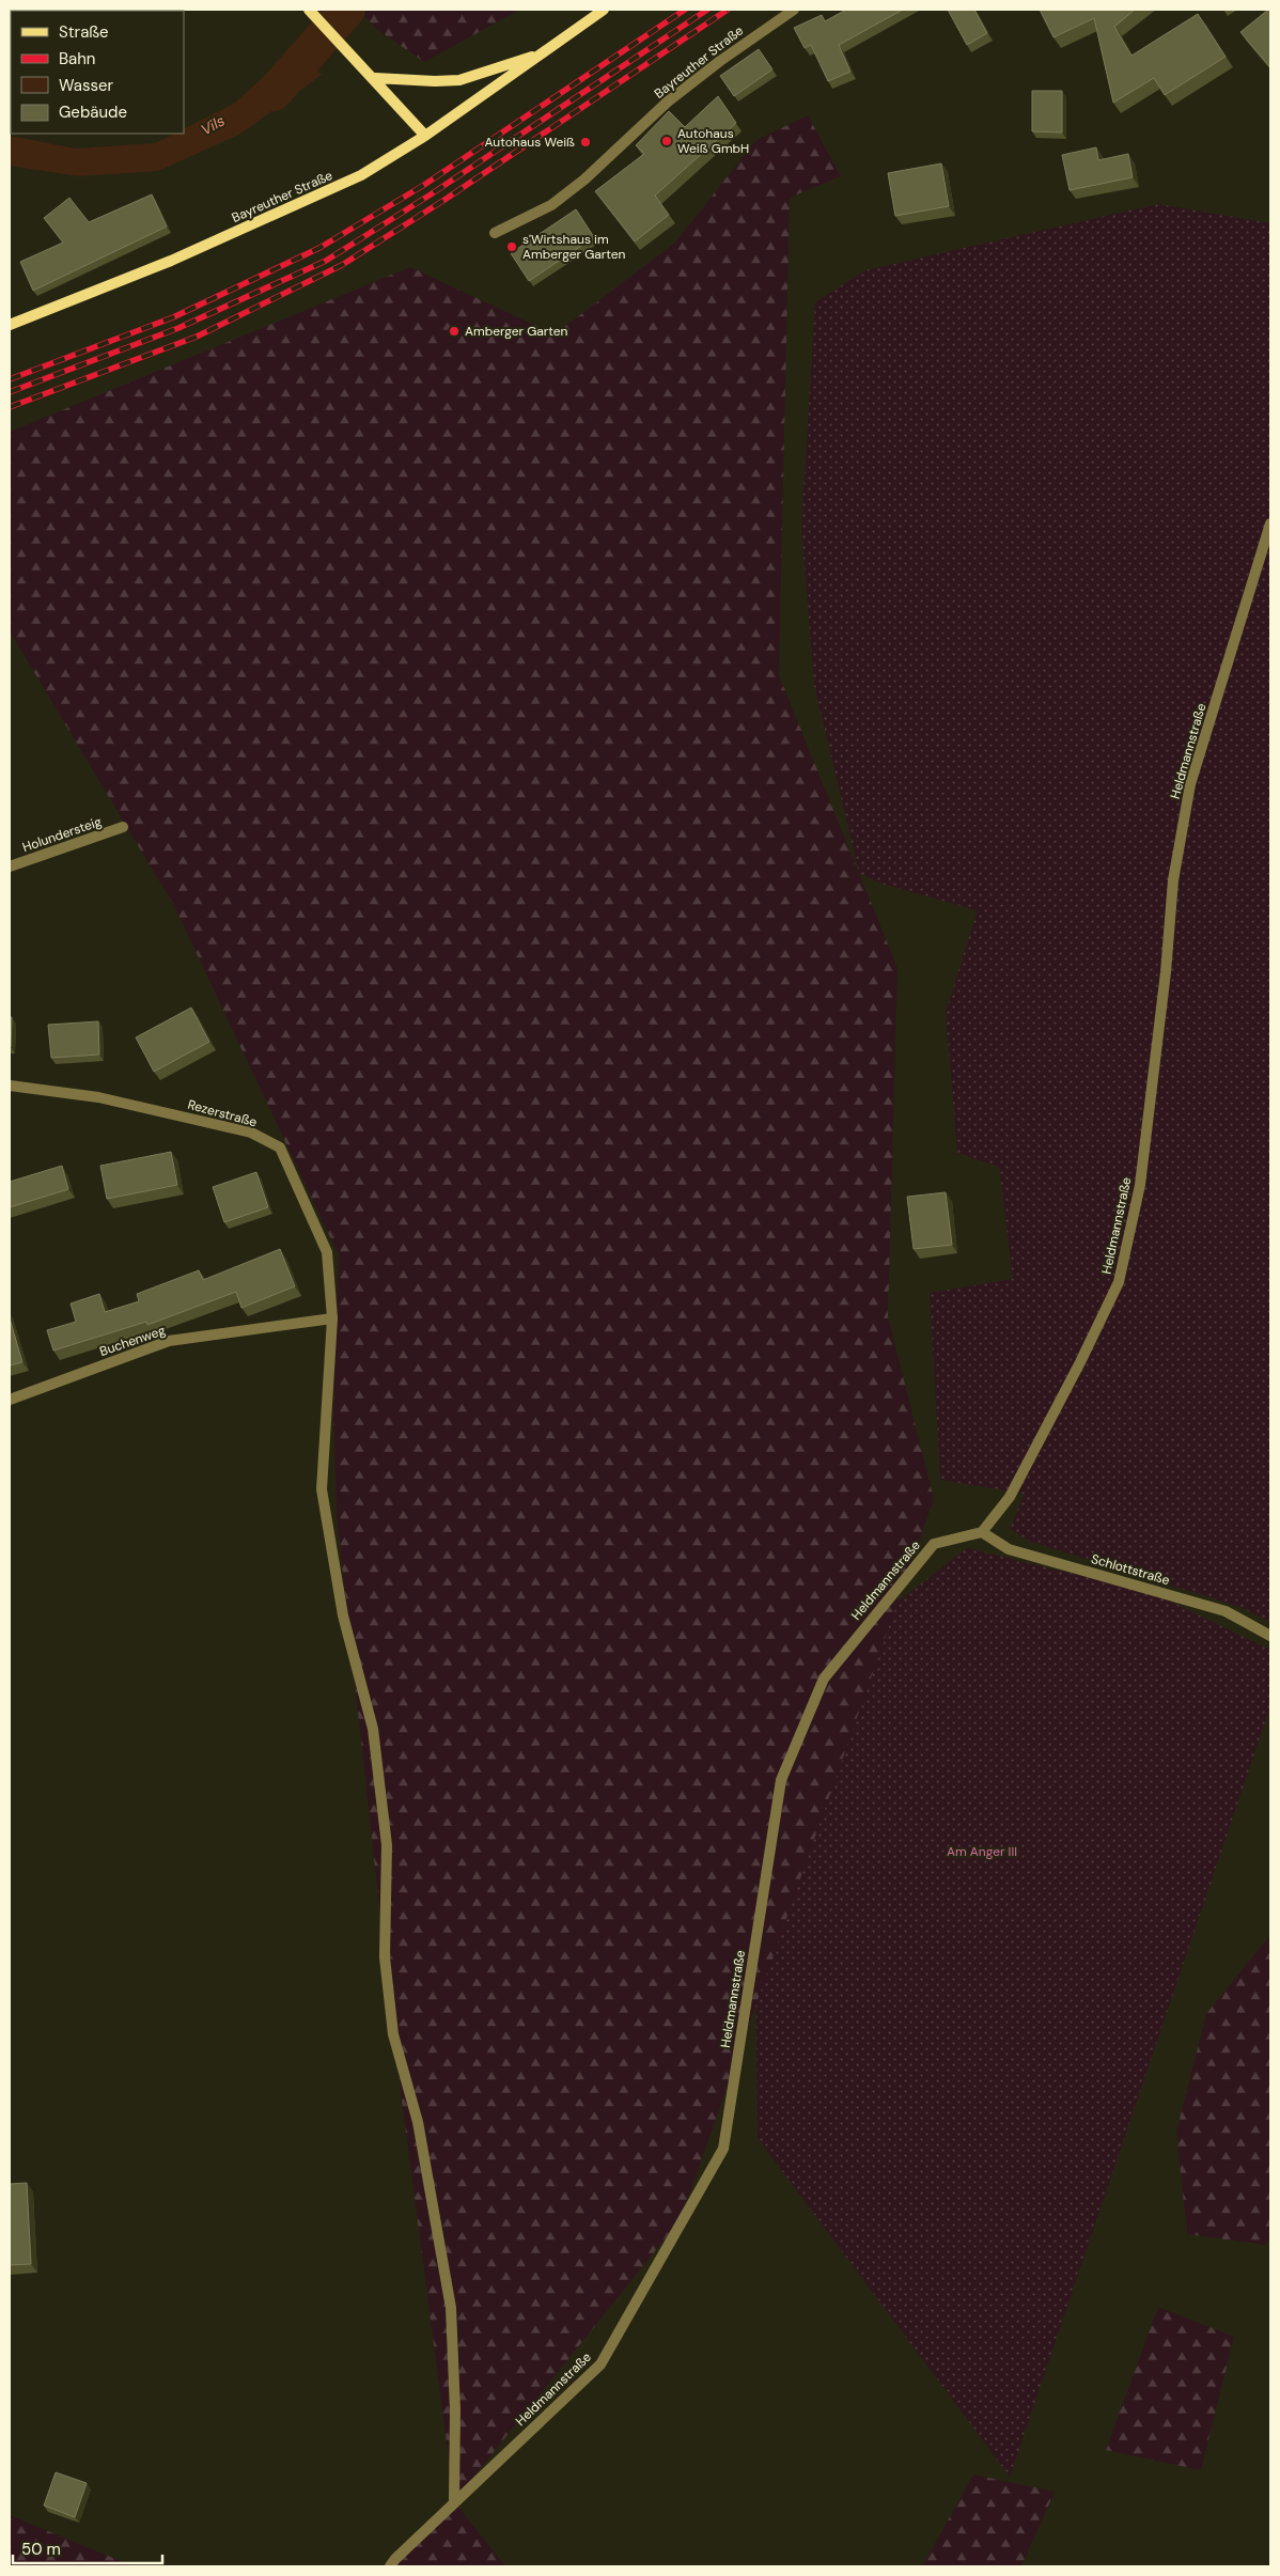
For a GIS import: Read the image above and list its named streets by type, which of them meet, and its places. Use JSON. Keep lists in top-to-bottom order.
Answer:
{
  "streets": {
    "main road": ["Bayreuther Straße"],
    "street": [
      "Heldmannstraße",
      "Holundersteig",
      "Rezerstraße",
      "Buchenweg",
      "Schlottstraße"
    ]
  },
  "crossings": [
    ["Heldmannstraße", "Rezerstraße"],
    ["Heldmannstraße", "Schlottstraße"],
    ["Rezerstraße", "Buchenweg"]
  ],
  "water": ["Vils"],
  "parks": ["Am Anger III"],
  "places": [
    "Autohaus Weiß GmbH",
    "Autohaus Weiß",
    "s'Wirtshaus im Amberger Garten",
    "Amberger Garten"
  ],
  "legend": [
    "Straße",
    "Bahn",
    "Wasser",
    "Gebäude"
  ],
  "scale_bar": "50 m"
}
